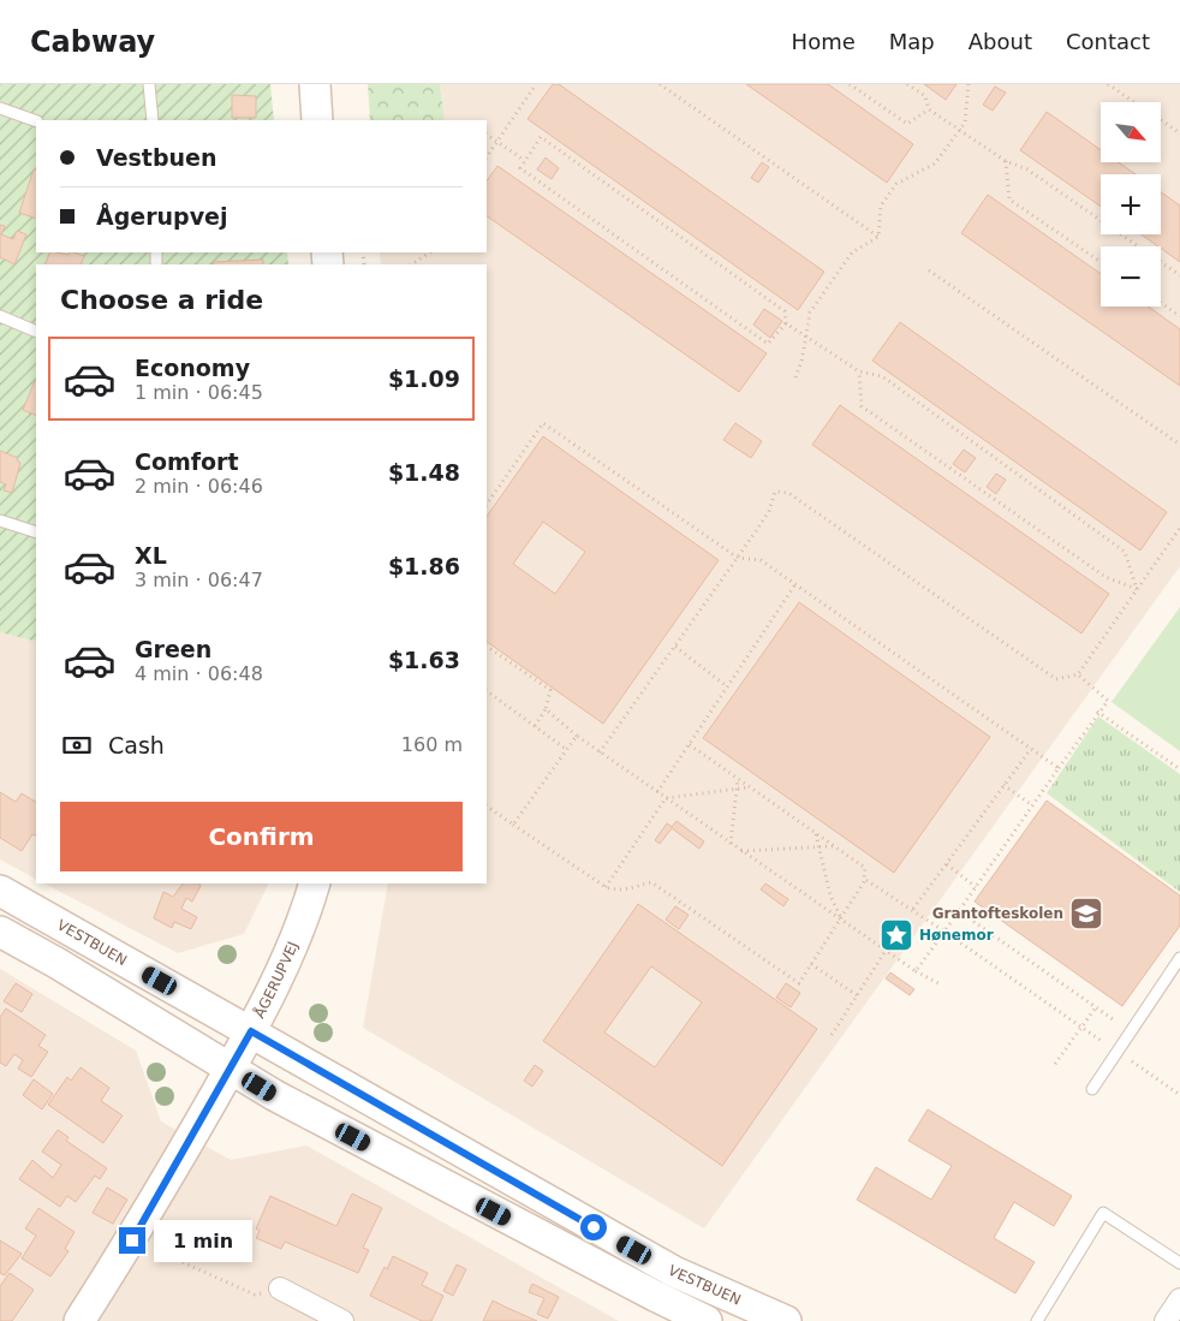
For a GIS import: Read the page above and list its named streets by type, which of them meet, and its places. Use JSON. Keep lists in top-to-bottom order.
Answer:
{
  "streets": {
    "street": ["VESTBUEN", "ÅGERUPVEJ"]
  },
  "crossings": [
    ["VESTBUEN", "ÅGERUPVEJ"]
  ],
  "places": {
    "school or university": ["Grantofteskolen"],
    "place": ["Hønemor"]
  },
  "north": "bottom right",
  "page": {
    "header": "Cabway",
    "nav": [
      "Home",
      "Map",
      "About",
      "Contact"
    ],
    "map_buttons": ["+", "−"],
    "banner": ["Vestbuen", "Ågerupvej"],
    "heading": "Choose a ride",
    "list": [
      {
        "name": "Economy",
        "note": "1 min · 06:45",
        "value": "$1.09"
      },
      {
        "name": "Comfort",
        "note": "2 min · 06:46",
        "value": "$1.48"
      },
      {
        "name": "XL",
        "note": "3 min · 06:47",
        "value": "$1.86"
      },
      {
        "name": "Green",
        "note": "4 min · 06:48",
        "value": "$1.63"
      }
    ],
    "pay": ["Cash", "160 m"],
    "buttons": "Confirm",
    "bubble": "1 min"
  }
}
